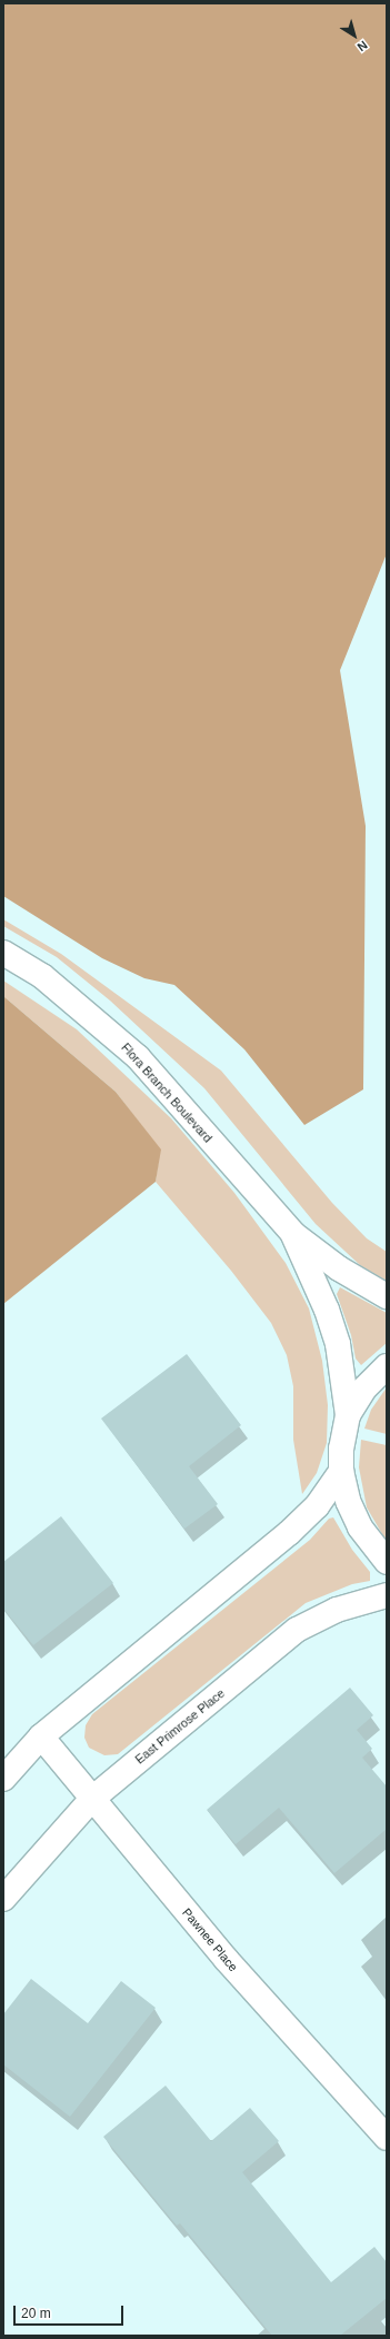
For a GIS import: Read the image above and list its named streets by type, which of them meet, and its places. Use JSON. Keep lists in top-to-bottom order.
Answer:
{
  "streets": {
    "street": ["Flora Branch Boulevard", "East Primrose Place", "Pawnee Place"]
  },
  "crossings": [
    ["East Primrose Place", "Pawnee Place"]
  ],
  "scale_bar": "20 m",
  "north": "bottom right"
}
